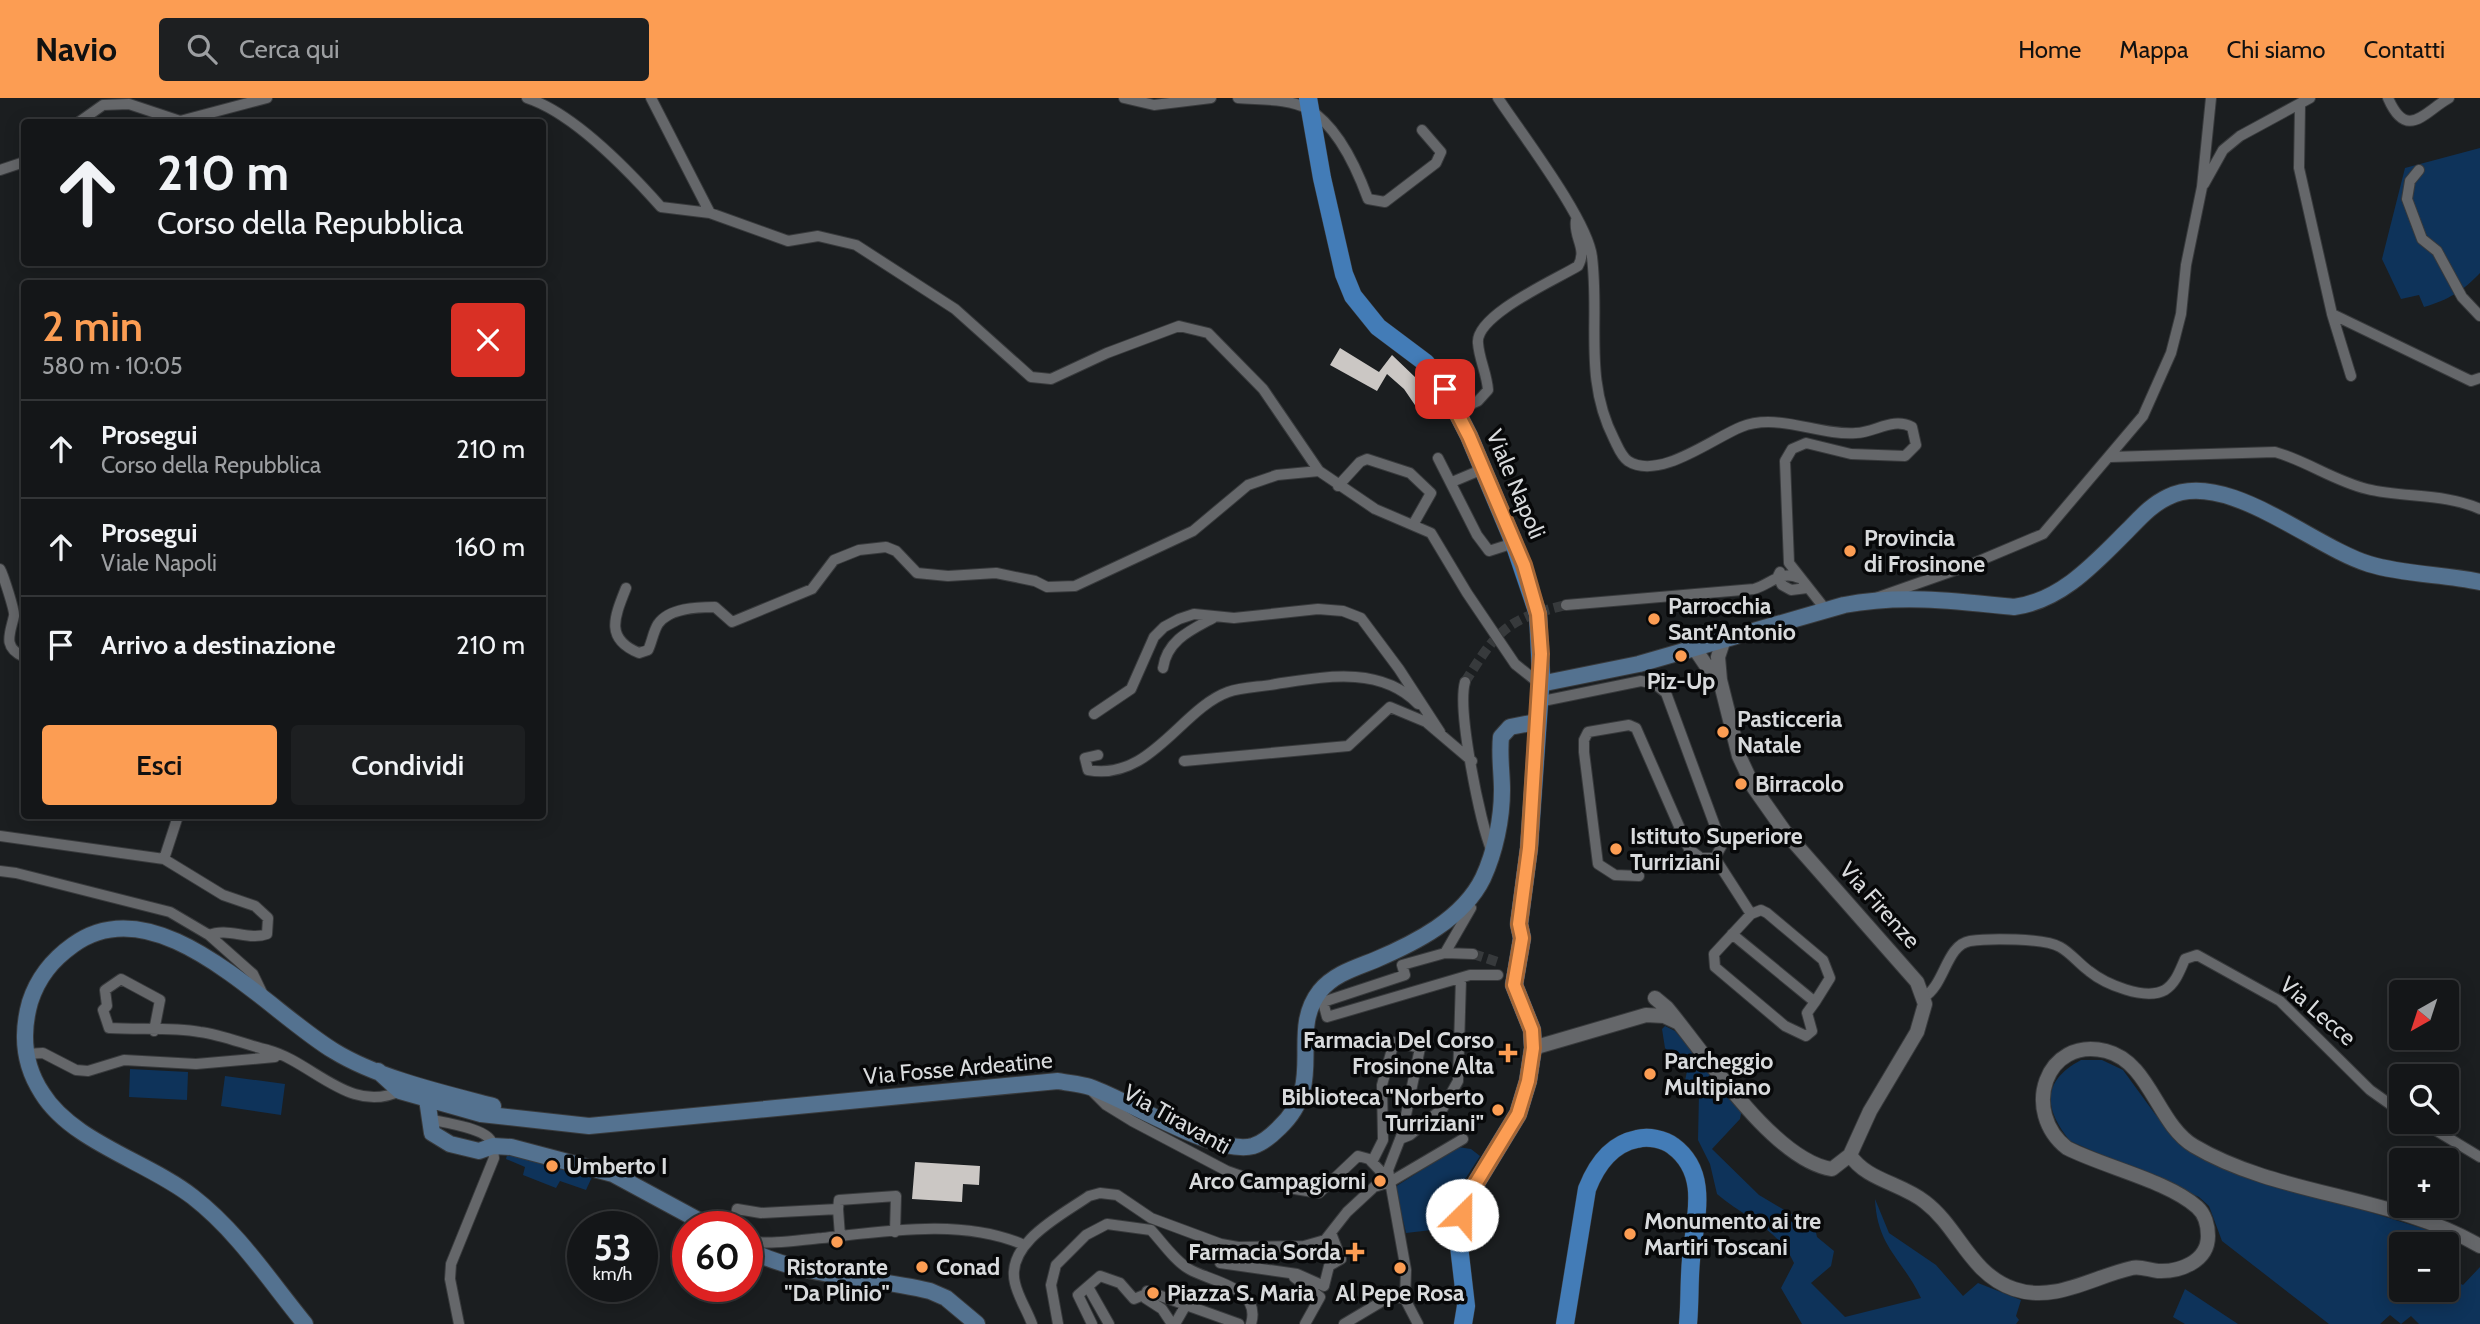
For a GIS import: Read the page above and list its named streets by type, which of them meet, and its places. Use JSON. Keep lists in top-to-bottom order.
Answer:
{
  "streets": {
    "main road": ["Viale Napoli", "Via Fosse Ardeatine"],
    "street": ["Via Firenze", "Via Lecce", "Via Tiravanti"]
  },
  "crossings": [
    ["Viale Napoli", "Via Fosse Ardeatine"],
    ["Via Firenze", "Via Lecce"],
    ["Via Fosse Ardeatine", "Via Tiravanti"]
  ],
  "places": {
    "other": [
      "Provincia di Frosinone",
      "Parrocchia Sant'Antonio",
      "Piz-Up",
      "Pasticceria Natale",
      "Birracolo",
      "Istituto Superiore Turriziani",
      "Parcheggio Multipiano",
      "Biblioteca \"Norberto Turriziani\"",
      "Umberto I",
      "Arco Campagiorni",
      "Monumento ai tre Martiri Toscani",
      "Ristorante \"Da Plinio\"",
      "Conad",
      "Al Pepe Rosa",
      "Piazza S. Maria"
    ],
    "health": ["Farmacia Del Corso Frosinone Alta", "Farmacia Sorda"]
  },
  "north": "bottom left",
  "page": {
    "header": "Navio",
    "search": "Cerca qui",
    "nav": [
      "Home",
      "Mappa",
      "Chi siamo",
      "Contatti"
    ],
    "turn": ["210 m", "Corso della Repubblica"],
    "heading": ["2 min", "580 m · 10:05"],
    "list": [
      {
        "name": "Prosegui",
        "note": "Corso della Repubblica",
        "value": "210 m"
      },
      {
        "name": "Prosegui",
        "note": "Viale Napoli",
        "value": "160 m"
      },
      {
        "name": "Arrivo a destinazione",
        "value": "210 m"
      }
    ],
    "buttons": ["Esci", "Condividi"],
    "map_buttons": ["+", "−"],
    "speed": "53 km/h",
    "limit": "60"
  }
}
